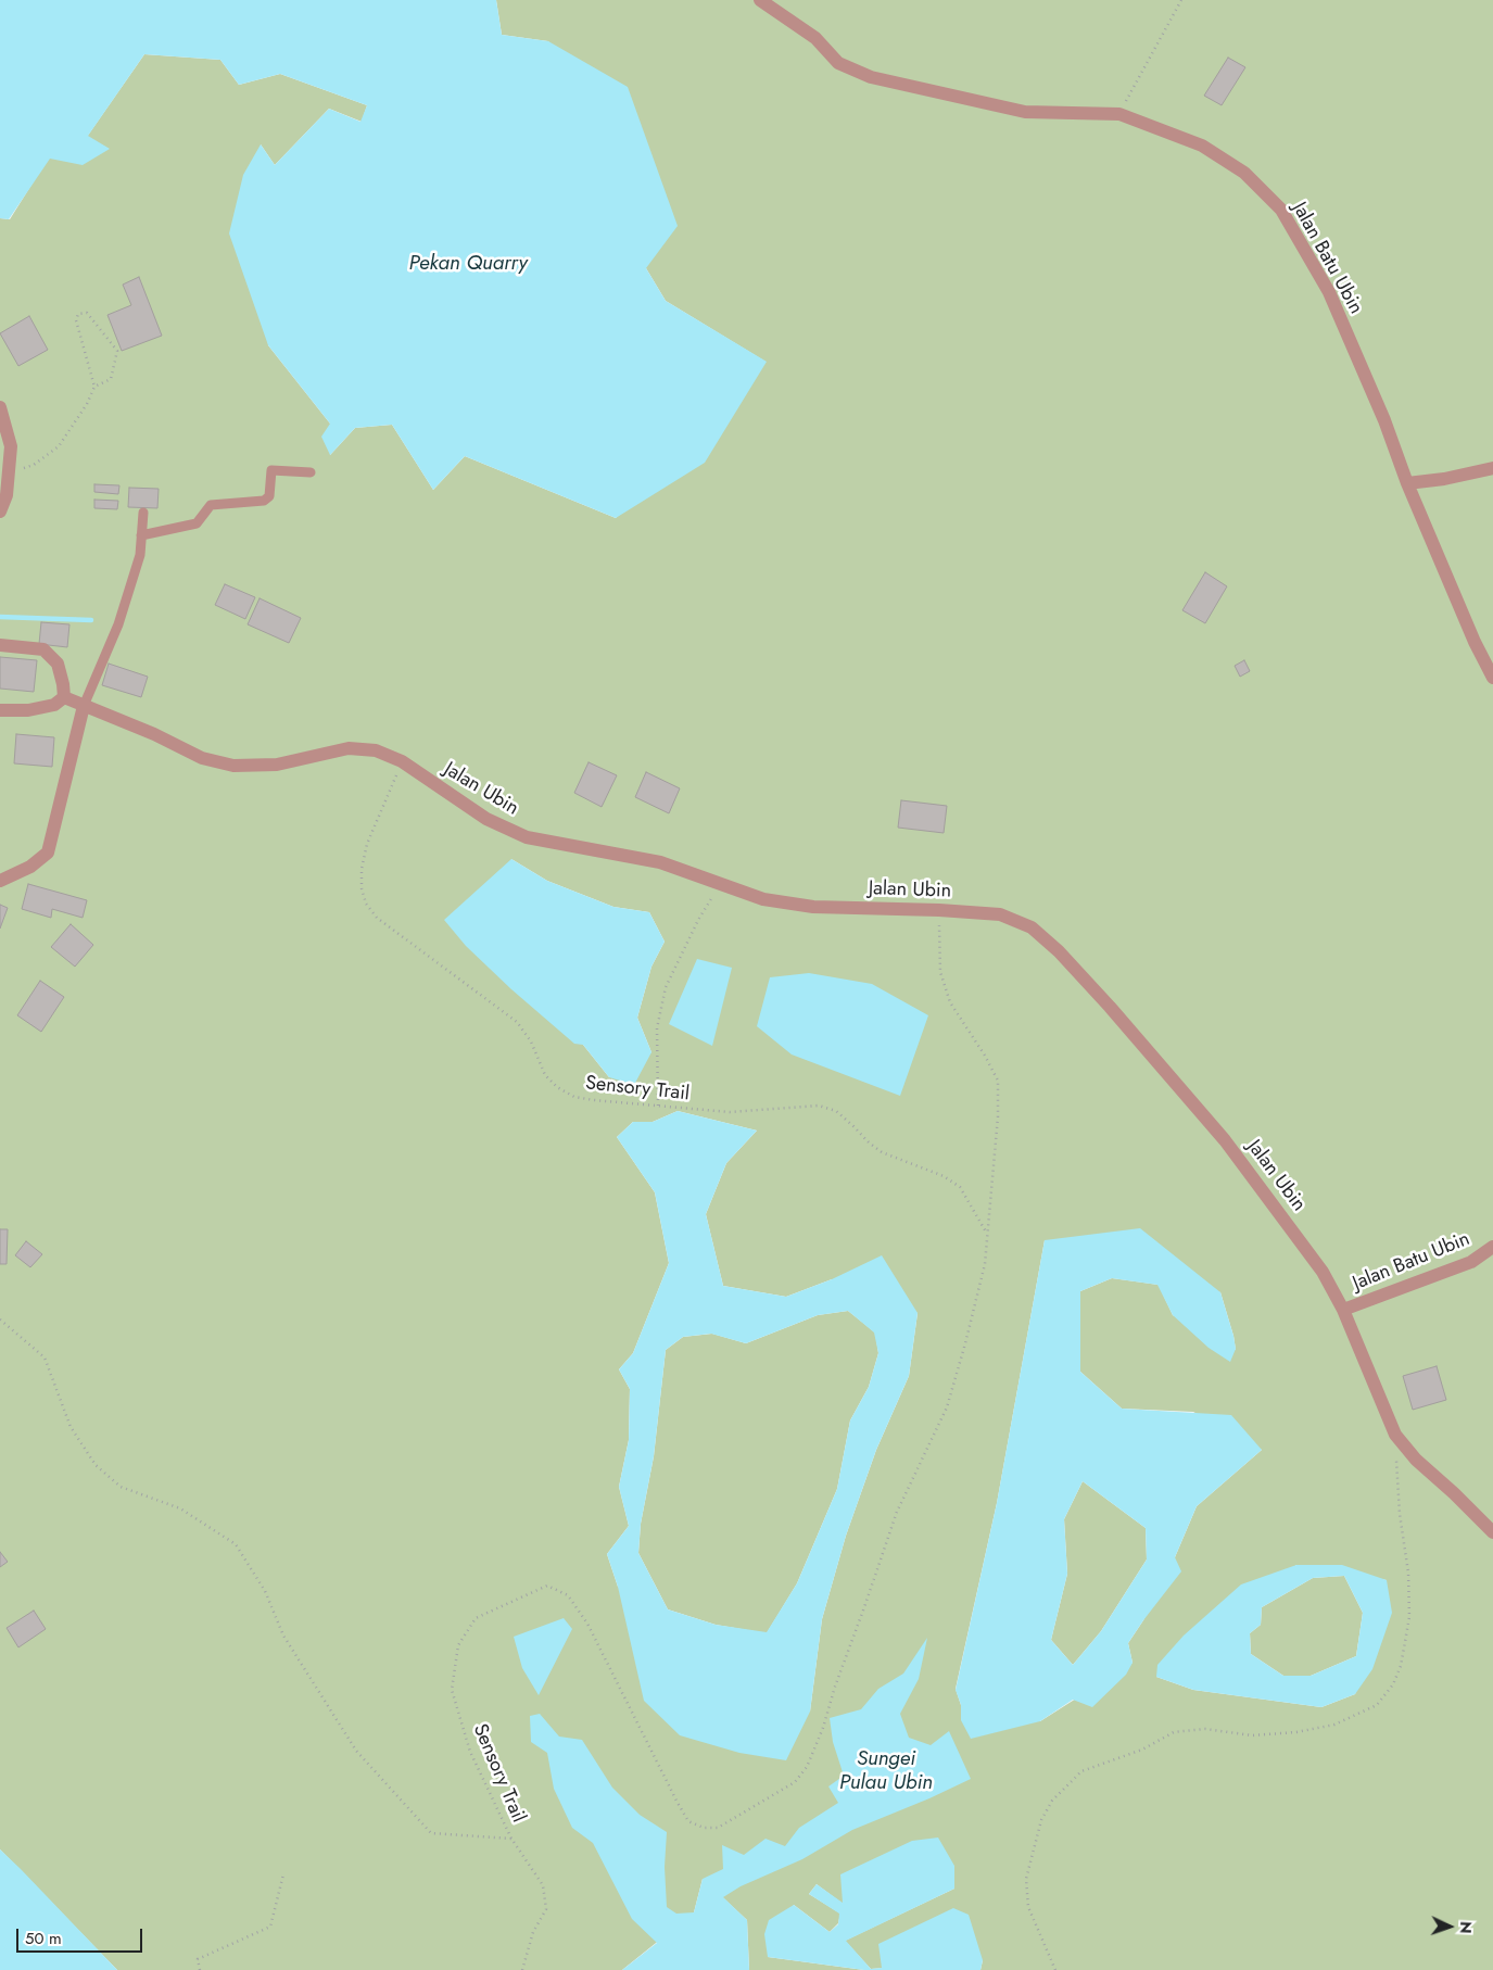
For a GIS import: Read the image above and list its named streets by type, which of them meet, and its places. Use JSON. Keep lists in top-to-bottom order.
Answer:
{
  "streets": {
    "street": ["Jalan Batu Ubin", "Jalan Ubin"],
    "path": ["Sensory Trail"]
  },
  "crossings": [
    ["Jalan Batu Ubin", "Jalan Ubin"],
    ["Jalan Ubin", "Sensory Trail"]
  ],
  "water": ["Pekan Quarry", "Sungei Pulau Ubin"],
  "scale_bar": "50 m",
  "north": "right"
}
